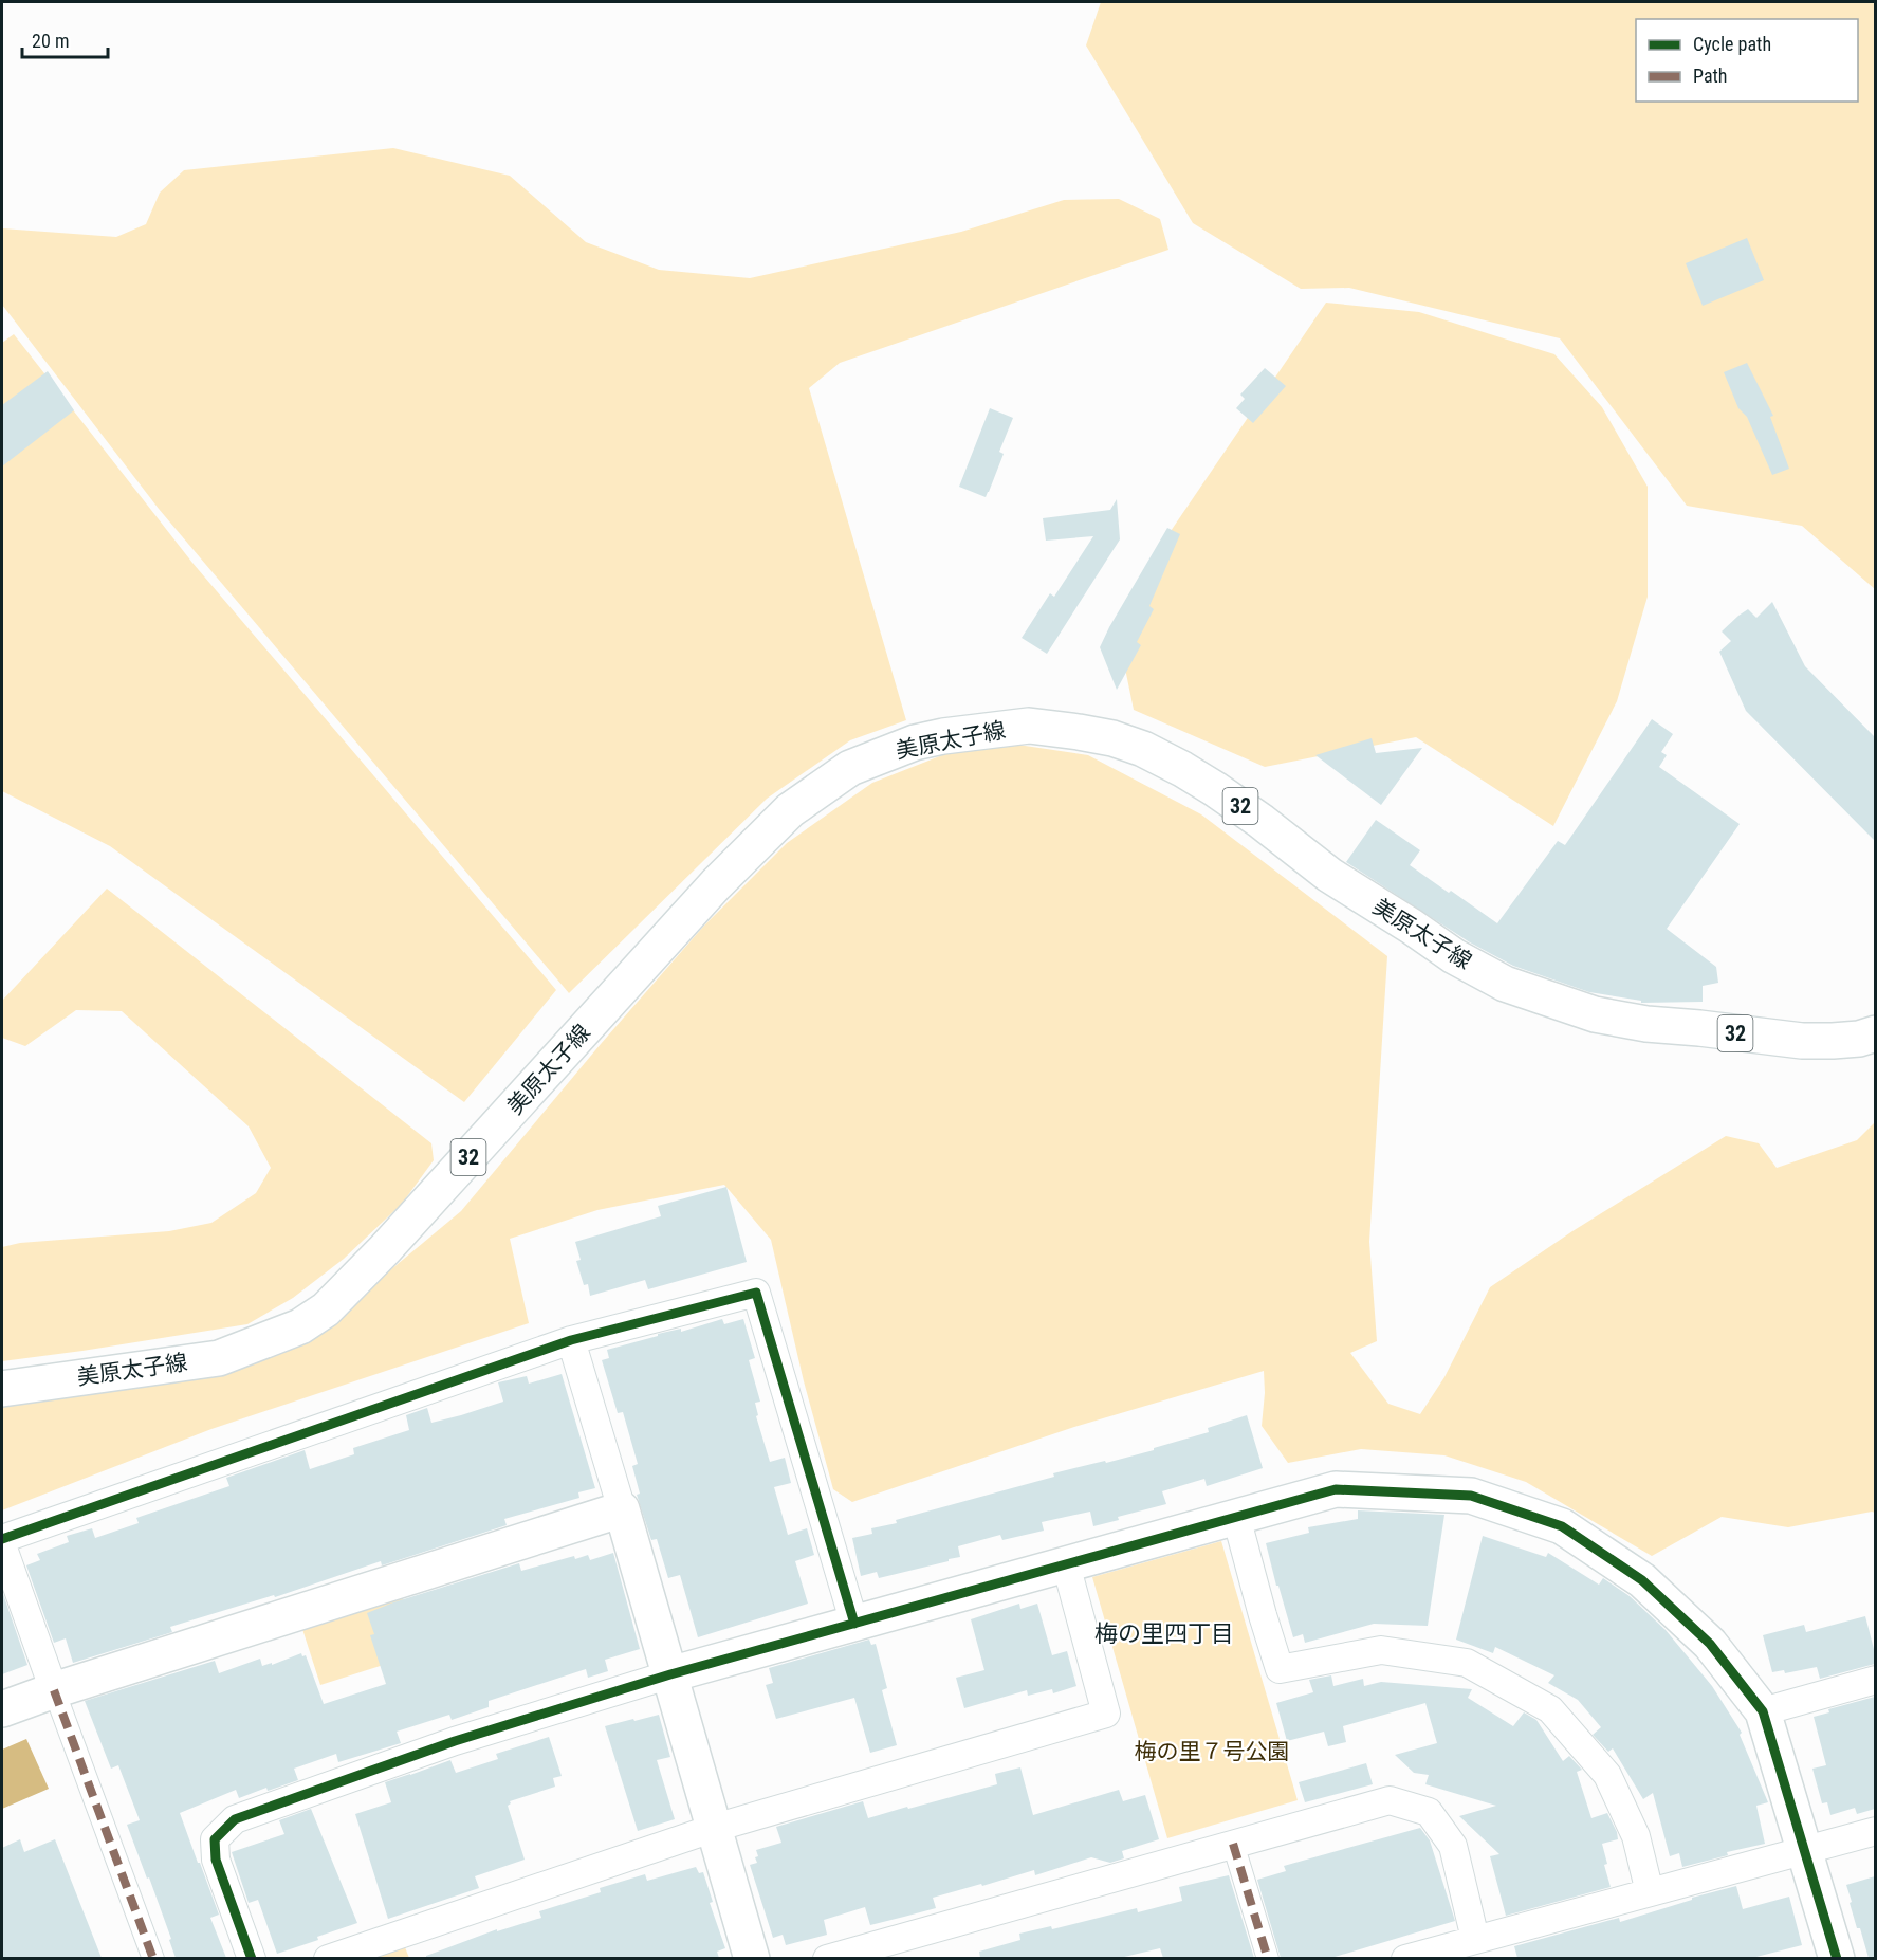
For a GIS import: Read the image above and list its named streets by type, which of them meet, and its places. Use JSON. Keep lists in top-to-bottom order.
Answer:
{
  "streets": {
    "street": ["美原太子線", "32"]
  },
  "districts": ["梅の里四丁目"],
  "parks": ["梅の里７号公園"],
  "legend": ["Cycle path", "Path"],
  "scale_bar": "20 m"
}
